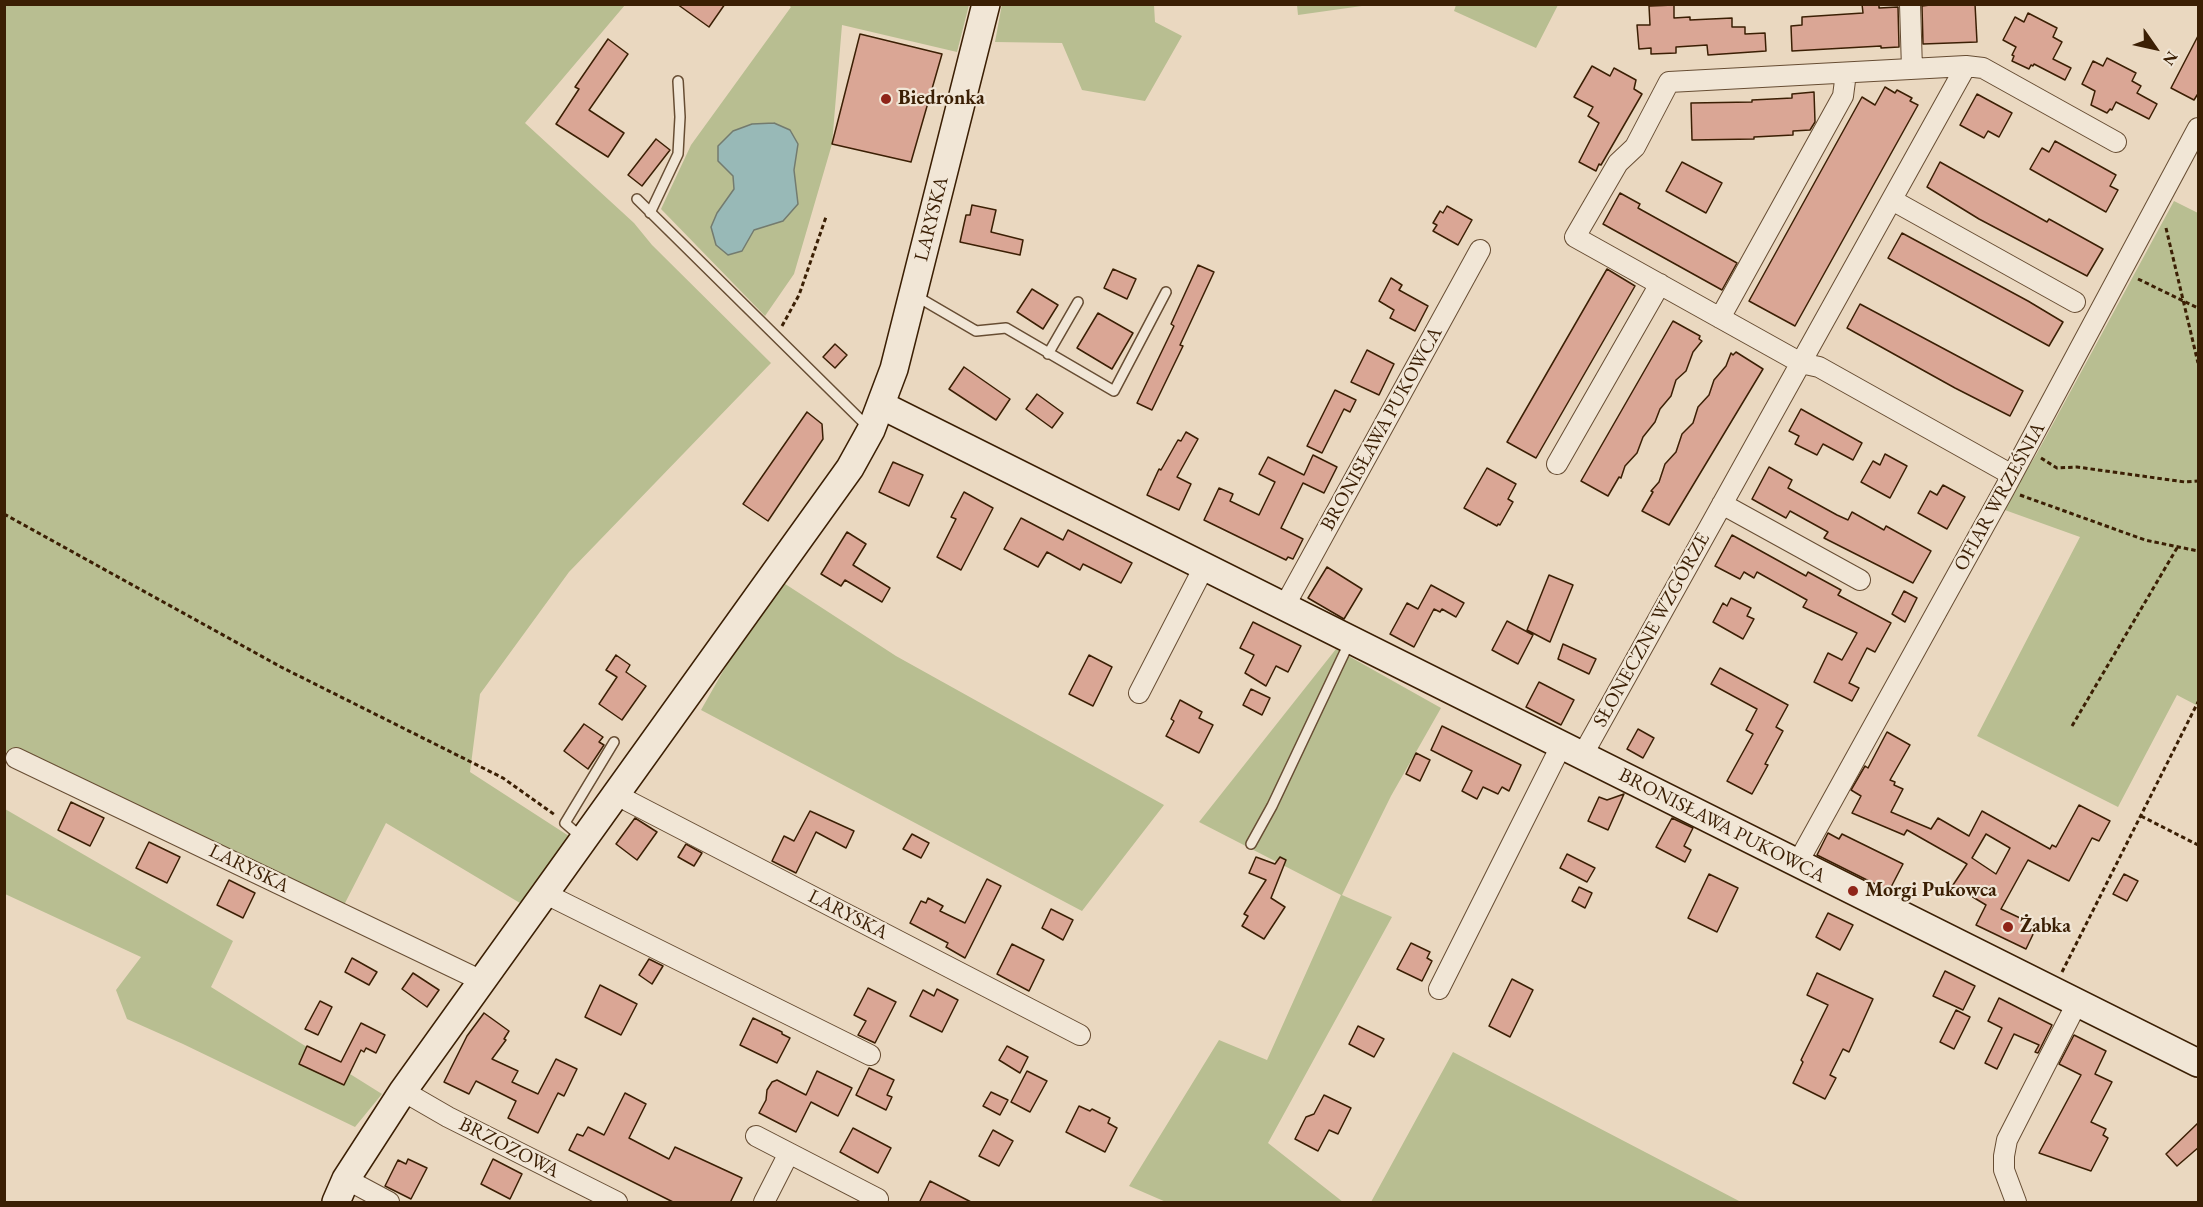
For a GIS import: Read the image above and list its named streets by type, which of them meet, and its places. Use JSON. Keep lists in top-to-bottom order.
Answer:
{
  "streets": {
    "street": [
      "LARYSKA",
      "BRONISŁAWA PUKOWCA",
      "OFIAR WRZEŚNIA",
      "SŁONECZNE WZGÓRZE",
      "BRZOZOWA"
    ]
  },
  "crossings": [
    ["LARYSKA", "BRONISŁAWA PUKOWCA"],
    ["LARYSKA", "BRZOZOWA"],
    ["BRONISŁAWA PUKOWCA", "OFIAR WRZEŚNIA"],
    ["BRONISŁAWA PUKOWCA", "SŁONECZNE WZGÓRZE"]
  ],
  "places": ["Biedronka", "Morgi Pukowca", "Żabka"],
  "north": "bottom right"
}
